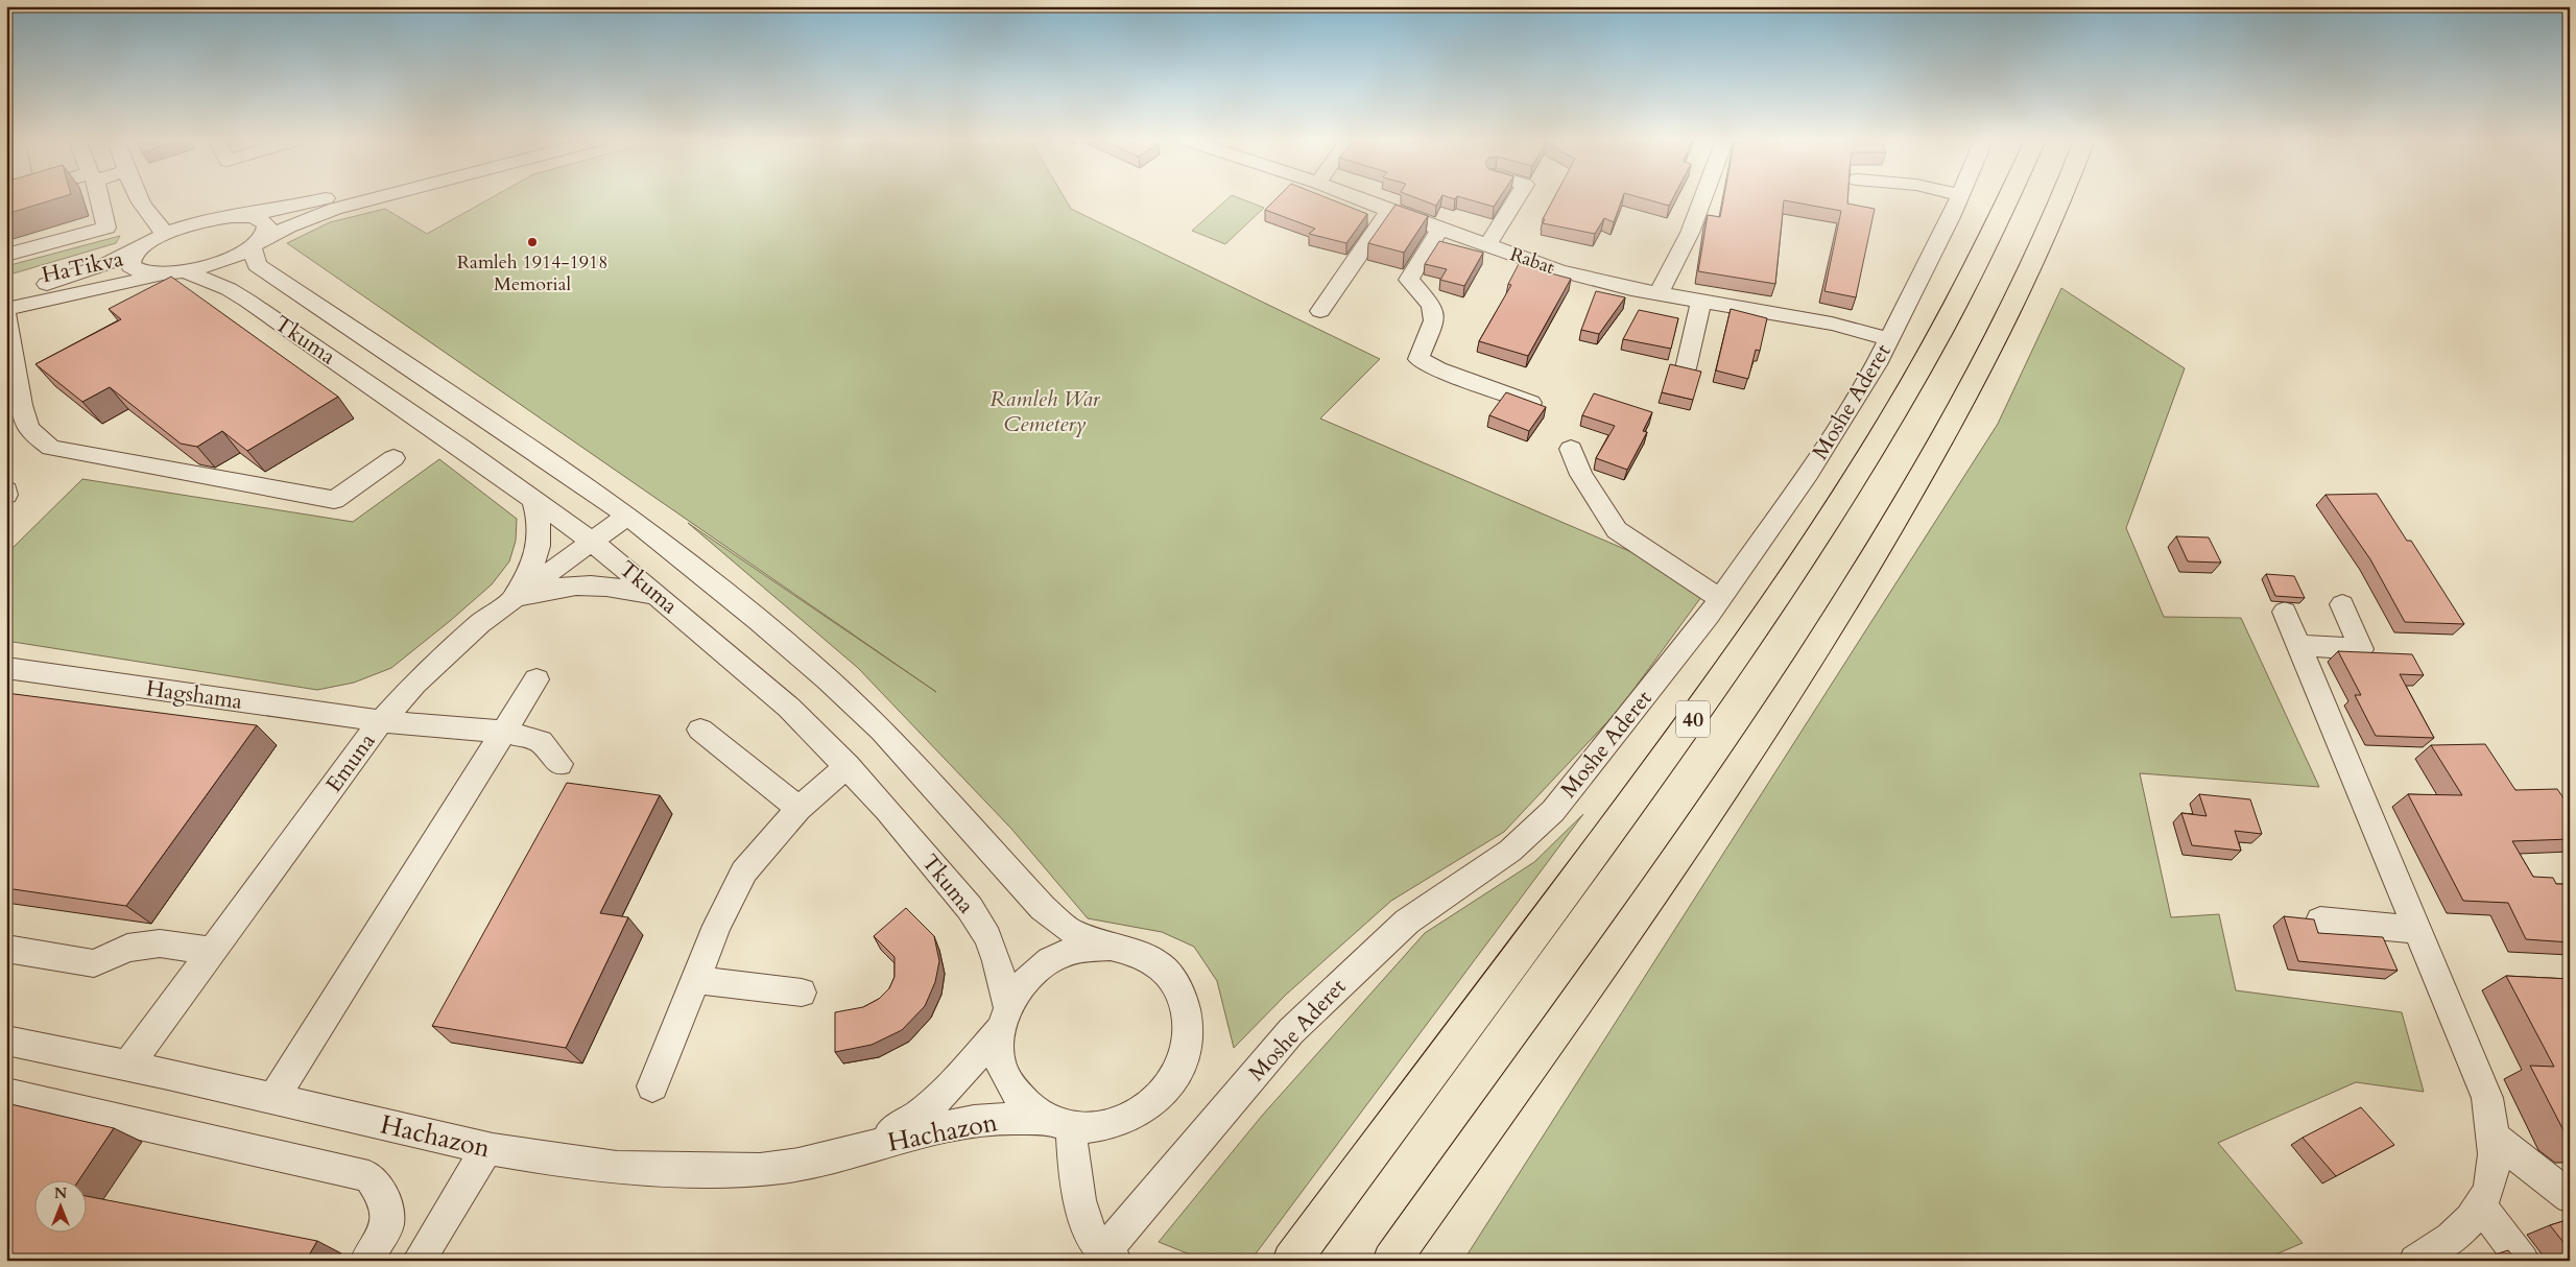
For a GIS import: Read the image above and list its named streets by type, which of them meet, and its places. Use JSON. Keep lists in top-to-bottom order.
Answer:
{
  "streets": {
    "highway": ["40"],
    "street": [
      "Rabat",
      "HaTikva",
      "Tkuma",
      "Moshe Aderet",
      "Hagshama",
      "Emuna",
      "Hachazon"
    ]
  },
  "crossings": [
    ["Rabat", "Moshe Aderet"],
    ["HaTikva", "Tkuma"],
    ["Tkuma", "Emuna"],
    ["Tkuma", "Hachazon"],
    ["Hagshama", "Emuna"],
    ["Emuna", "Hachazon"]
  ],
  "parks": ["Ramleh War Cemetery"],
  "places": ["Ramleh 1914-1918 Memorial"],
  "north": "top"
}
